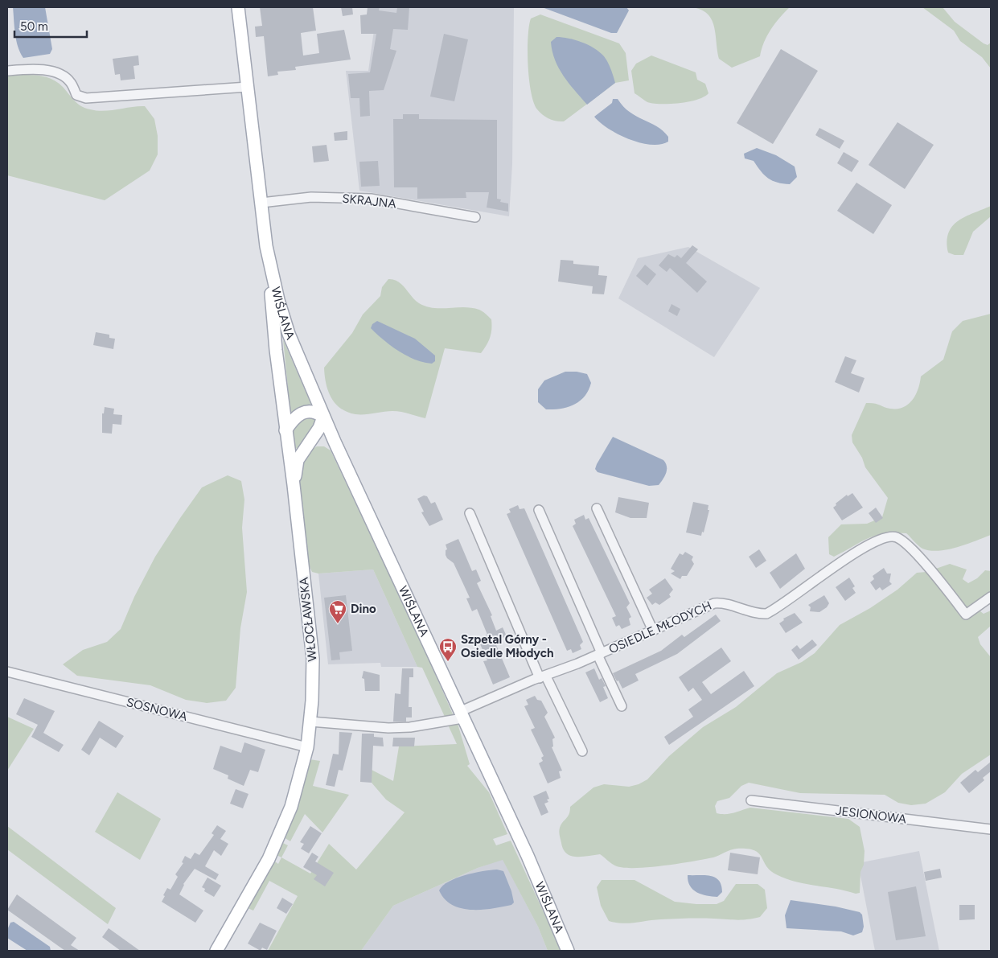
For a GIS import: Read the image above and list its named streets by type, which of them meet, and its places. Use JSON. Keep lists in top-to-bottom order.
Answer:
{
  "streets": {
    "main road": ["WIŚLANA", "WŁOCŁAWSKA"],
    "street": [
      "SKRAJNA",
      "OSIEDLE MŁODYCH",
      "SOSNOWA",
      "JESIONOWA"
    ]
  },
  "crossings": [
    ["WIŚLANA", "WŁOCŁAWSKA"],
    ["WIŚLANA", "OSIEDLE MŁODYCH"],
    ["WŁOCŁAWSKA", "OSIEDLE MŁODYCH"],
    ["WŁOCŁAWSKA", "SOSNOWA"]
  ],
  "places": {
    "supermarket": ["Dino"],
    "bus stop": ["Szpetal Górny - Osiedle Młodych"]
  },
  "scale_bar": "50 m"
}
